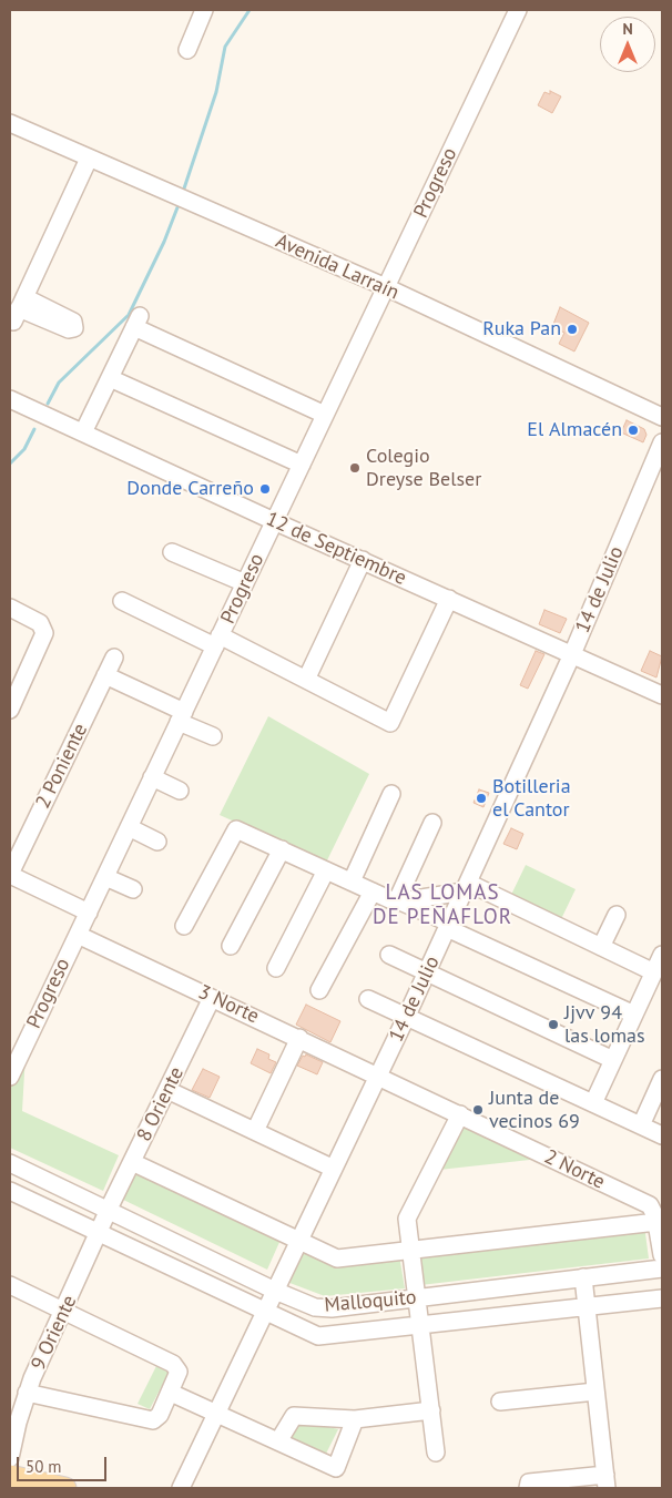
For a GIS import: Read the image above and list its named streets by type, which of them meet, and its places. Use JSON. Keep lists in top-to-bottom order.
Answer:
{
  "streets": {
    "street": [
      "Progreso",
      "Avenida Larraín",
      "12 de Septiembre",
      "14 de Julio",
      "2 Poniente",
      "3 Norte",
      "8 Oriente",
      "2 Norte",
      "Malloquito",
      "9 Oriente"
    ]
  },
  "crossings": [
    ["Progreso", "Avenida Larraín"],
    ["Progreso", "12 de Septiembre"],
    ["Progreso", "3 Norte"],
    ["12 de Septiembre", "14 de Julio"],
    ["14 de Julio", "3 Norte"],
    ["14 de Julio", "2 Norte"],
    ["14 de Julio", "Malloquito"],
    ["3 Norte", "8 Oriente"],
    ["3 Norte", "2 Norte"],
    ["8 Oriente", "Malloquito"],
    ["8 Oriente", "9 Oriente"],
    ["Malloquito", "9 Oriente"]
  ],
  "districts": ["LAS LOMAS DE PEÑAFLOR"],
  "places": [
    "Ruka Pan",
    "El Almacén",
    "Colegio Dreyse Belser",
    "Donde Carreño",
    "Botilleria el Cantor",
    "Jjvv 94 las lomas",
    "Junta de vecinos 69"
  ],
  "scale_bar": "50 m",
  "north": "top"
}
